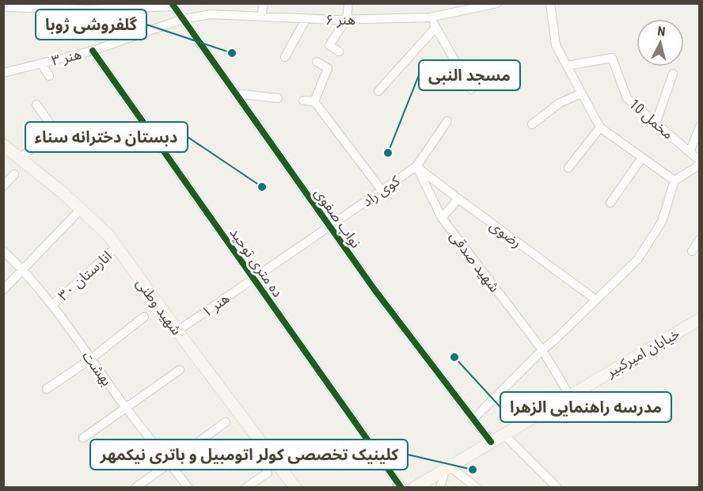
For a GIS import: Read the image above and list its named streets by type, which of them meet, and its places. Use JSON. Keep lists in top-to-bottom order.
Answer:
{
  "streets": {
    "main road": ["شهید وطنی", "خیابان امیرکبیر"],
    "street": [
      "هنر ۶",
      "هنر ۳",
      "مخمل 10",
      "کوی راد",
      "نواب صفوی",
      "رضوی",
      "شهید صدقی",
      "ده متری توحید",
      "انارستان ۳۰",
      "هنر ۱",
      "بهشت"
    ]
  },
  "crossings": [
    ["هنر ۶", "هنر ۳"],
    ["هنر ۶", "نواب صفوی"],
    ["هنر ۳", "نواب صفوی"],
    ["هنر ۳", "ده متری توحید"],
    ["کوی راد", "نواب صفوی"],
    ["کوی راد", "رضوی"],
    ["کوی راد", "شهید صدقی"],
    ["کوی راد", "ده متری توحید"],
    ["کوی راد", "هنر ۱"],
    ["نواب صفوی", "خیابان امیرکبیر"],
    ["رضوی", "شهید صدقی"],
    ["شهید صدقی", "خیابان امیرکبیر"],
    ["ده متری توحید", "هنر ۱"],
    ["انارستان ۳۰", "شهید وطنی"],
    ["انارستان ۳۰", "بهشت"],
    ["هنر ۱", "شهید وطنی"]
  ],
  "places": [
    "گلفروشی ژوبا",
    "مسجد النبی",
    "دبستان دخترانه سناء",
    "مدرسه راهنمایی الزهرا",
    "کلینیک تخصصی کولر اتومبیل و باتری نیکمهر"
  ],
  "north": "top"
}
